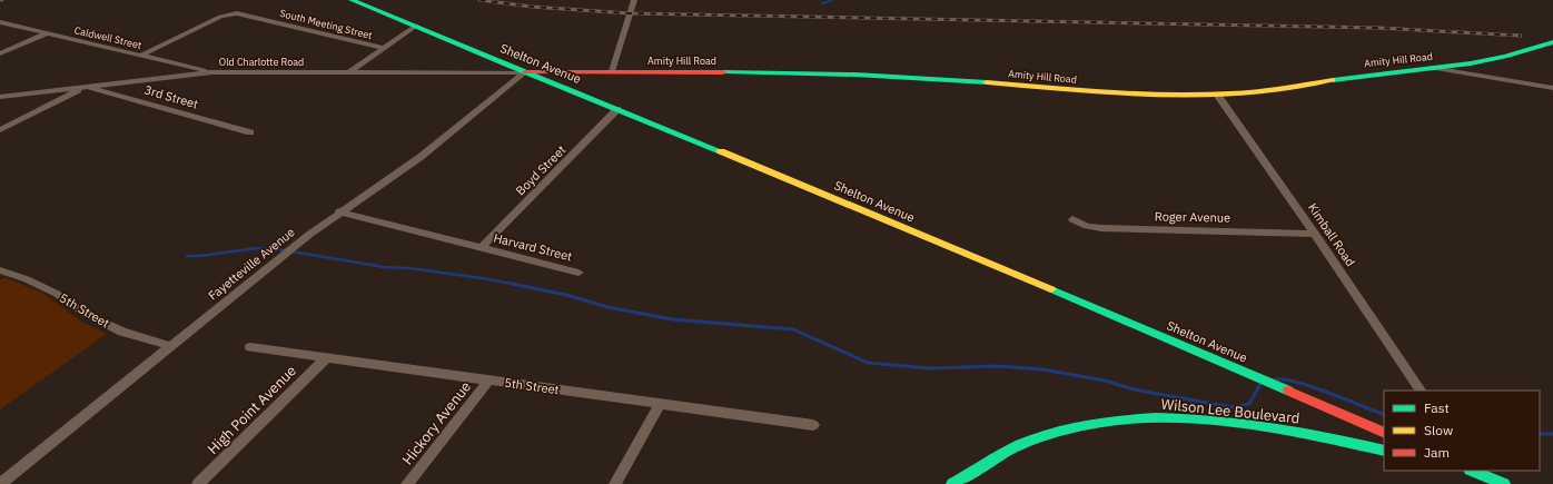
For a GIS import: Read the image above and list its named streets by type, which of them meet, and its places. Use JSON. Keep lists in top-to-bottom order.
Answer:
{
  "streets": {
    "street": [
      "South Meeting Street",
      "Caldwell Street",
      "Amity Hill Road",
      "Old Charlotte Road",
      "Shelton Avenue",
      "3rd Street",
      "Boyd Street",
      "Roger Avenue",
      "Kimball Road",
      "Harvard Street",
      "Fayetteville Avenue",
      "5th Street",
      "High Point Avenue",
      "Wilson Lee Boulevard",
      "Hickory Avenue"
    ]
  },
  "crossings": [
    ["South Meeting Street", "Caldwell Street"],
    ["Caldwell Street", "Old Charlotte Road"],
    ["Amity Hill Road", "Old Charlotte Road"],
    ["Amity Hill Road", "Shelton Avenue"],
    ["Amity Hill Road", "Kimball Road"],
    ["Amity Hill Road", "Fayetteville Avenue"],
    ["Old Charlotte Road", "Shelton Avenue"],
    ["Old Charlotte Road", "3rd Street"],
    ["Old Charlotte Road", "Fayetteville Avenue"],
    ["Shelton Avenue", "Boyd Street"],
    ["Shelton Avenue", "Fayetteville Avenue"],
    ["Boyd Street", "Harvard Street"],
    ["Roger Avenue", "Kimball Road"],
    ["Fayetteville Avenue", "5th Street"],
    ["5th Street", "High Point Avenue"],
    ["5th Street", "Hickory Avenue"]
  ],
  "legend": ["Fast", "Slow", "Jam"]
}
